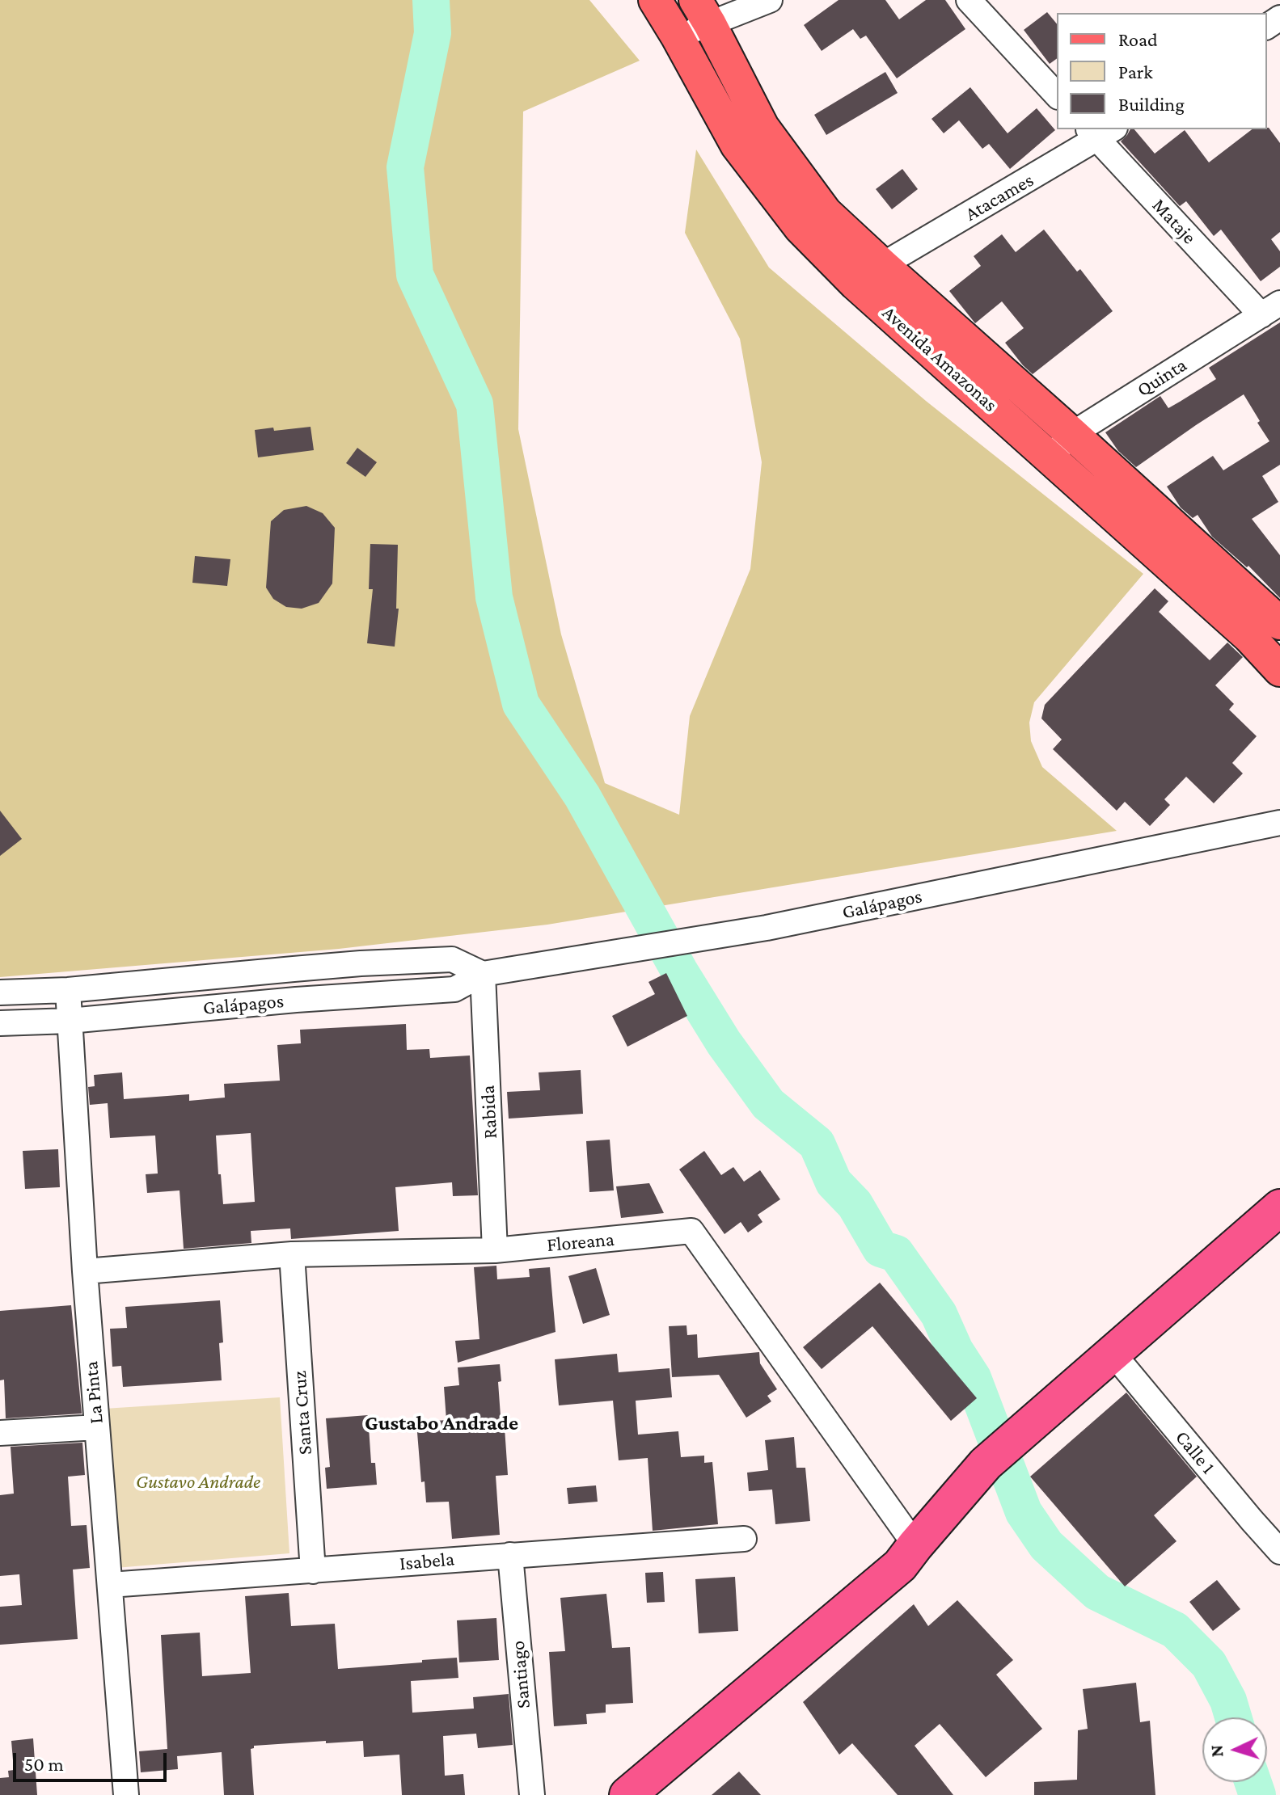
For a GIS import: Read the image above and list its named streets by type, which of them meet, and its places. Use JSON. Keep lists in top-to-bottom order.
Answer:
{
  "streets": {
    "main road": ["Avenida Amazonas"],
    "street": [
      "Atacames",
      "Mataje",
      "Quinta",
      "Galápagos",
      "Rabida",
      "Floreana",
      "La Pinta",
      "Santa Cruz",
      "Calle 1",
      "Isabela",
      "Santiago"
    ]
  },
  "crossings": [
    ["Atacames", "Mataje"],
    ["Atacames", "Avenida Amazonas"],
    ["Mataje", "Quinta"],
    ["Avenida Amazonas", "Quinta"],
    ["Galápagos", "Rabida"],
    ["Galápagos", "La Pinta"],
    ["Rabida", "Floreana"],
    ["Floreana", "La Pinta"],
    ["Floreana", "Santa Cruz"],
    ["La Pinta", "Isabela"],
    ["Santa Cruz", "Isabela"],
    ["Isabela", "Santiago"]
  ],
  "districts": ["Gustabo Andrade"],
  "parks": ["Gustavo Andrade"],
  "legend": ["Road", "Park", "Building"],
  "scale_bar": "50 m",
  "north": "left"
}
